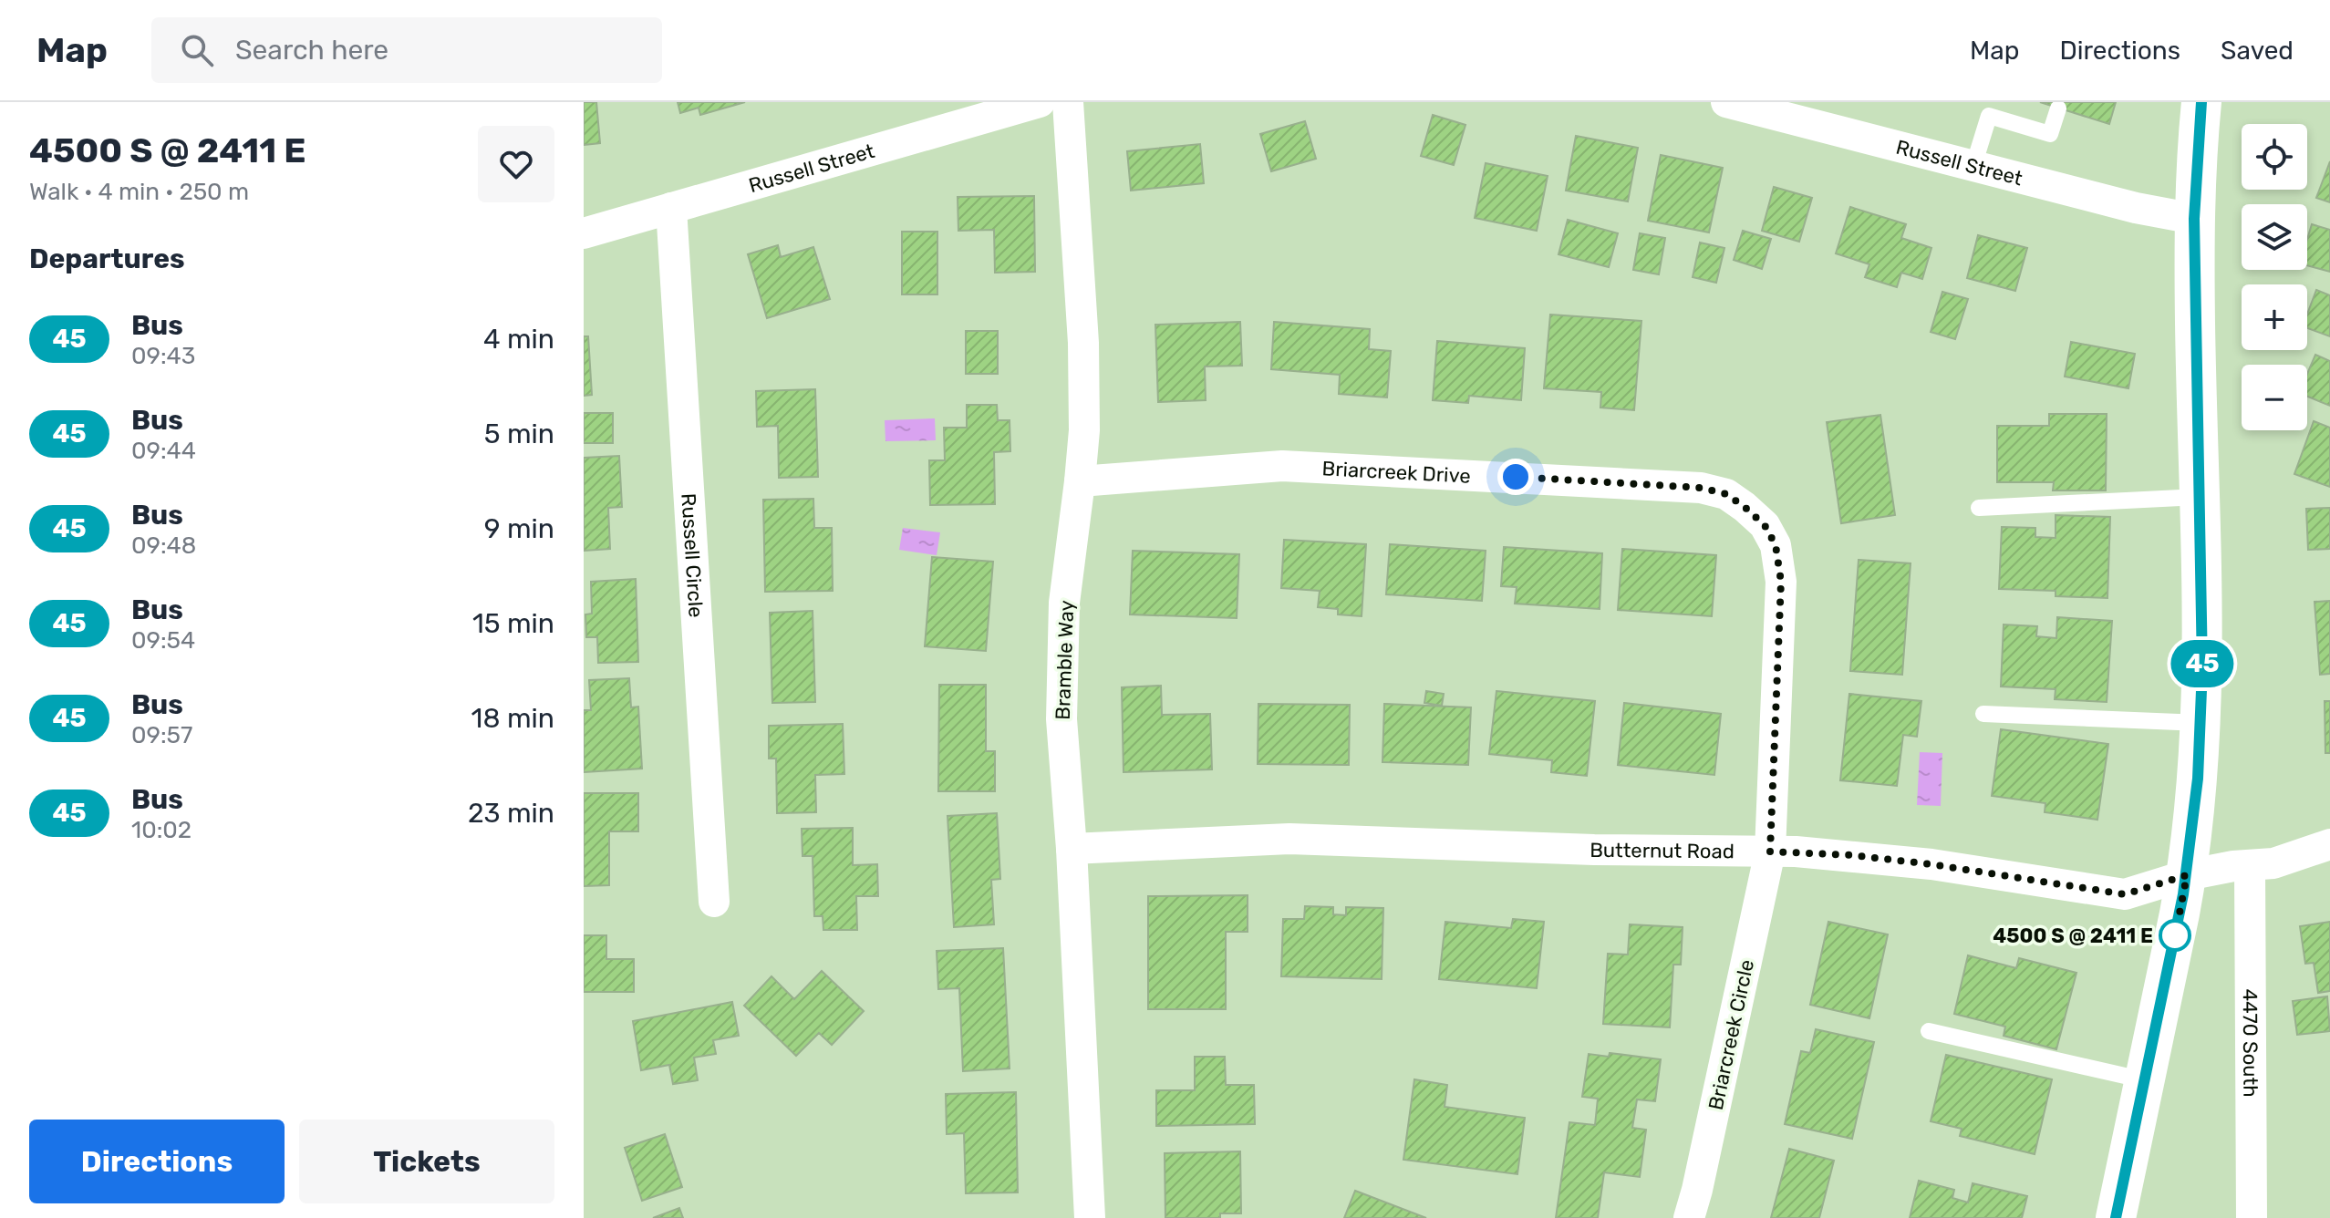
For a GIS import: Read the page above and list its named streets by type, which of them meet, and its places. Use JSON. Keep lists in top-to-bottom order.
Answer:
{
  "streets": {
    "street": [
      "Russell Street",
      "Briarcreek Drive",
      "Russell Circle",
      "Bramble Way",
      "Butternut Road",
      "Briarcreek Circle",
      "4470 South"
    ]
  },
  "crossings": [
    ["Russell Street", "Russell Circle"],
    ["Briarcreek Drive", "Bramble Way"],
    ["Briarcreek Drive", "Butternut Road"],
    ["Briarcreek Drive", "Briarcreek Circle"],
    ["Bramble Way", "Butternut Road"],
    ["Butternut Road", "Briarcreek Circle"],
    ["Butternut Road", "4470 South"]
  ],
  "places": ["4500 S @ 2411 E"],
  "lines": ["bus line 45"],
  "page": {
    "header": "Map",
    "search": "Search here",
    "nav": ["Map", "Directions", "Saved"],
    "heading": [
      ["4500 S @ 2411 E", "Walk · 4 min · 250 m"],
      "Departures"
    ],
    "on_map": "45",
    "map_buttons": ["+", "−"],
    "list": [
      {
        "mark": "45",
        "name": "Bus",
        "note": "09:43",
        "value": "4 min"
      },
      {
        "mark": "45",
        "name": "Bus",
        "note": "09:44",
        "value": "5 min"
      },
      {
        "mark": "45",
        "name": "Bus",
        "note": "09:48",
        "value": "9 min"
      },
      {
        "mark": "45",
        "name": "Bus",
        "note": "09:54",
        "value": "15 min"
      },
      {
        "mark": "45",
        "name": "Bus",
        "note": "09:57",
        "value": "18 min"
      },
      {
        "mark": "45",
        "name": "Bus",
        "note": "10:02",
        "value": "23 min"
      }
    ],
    "buttons": ["Directions", "Tickets"]
  }
}
